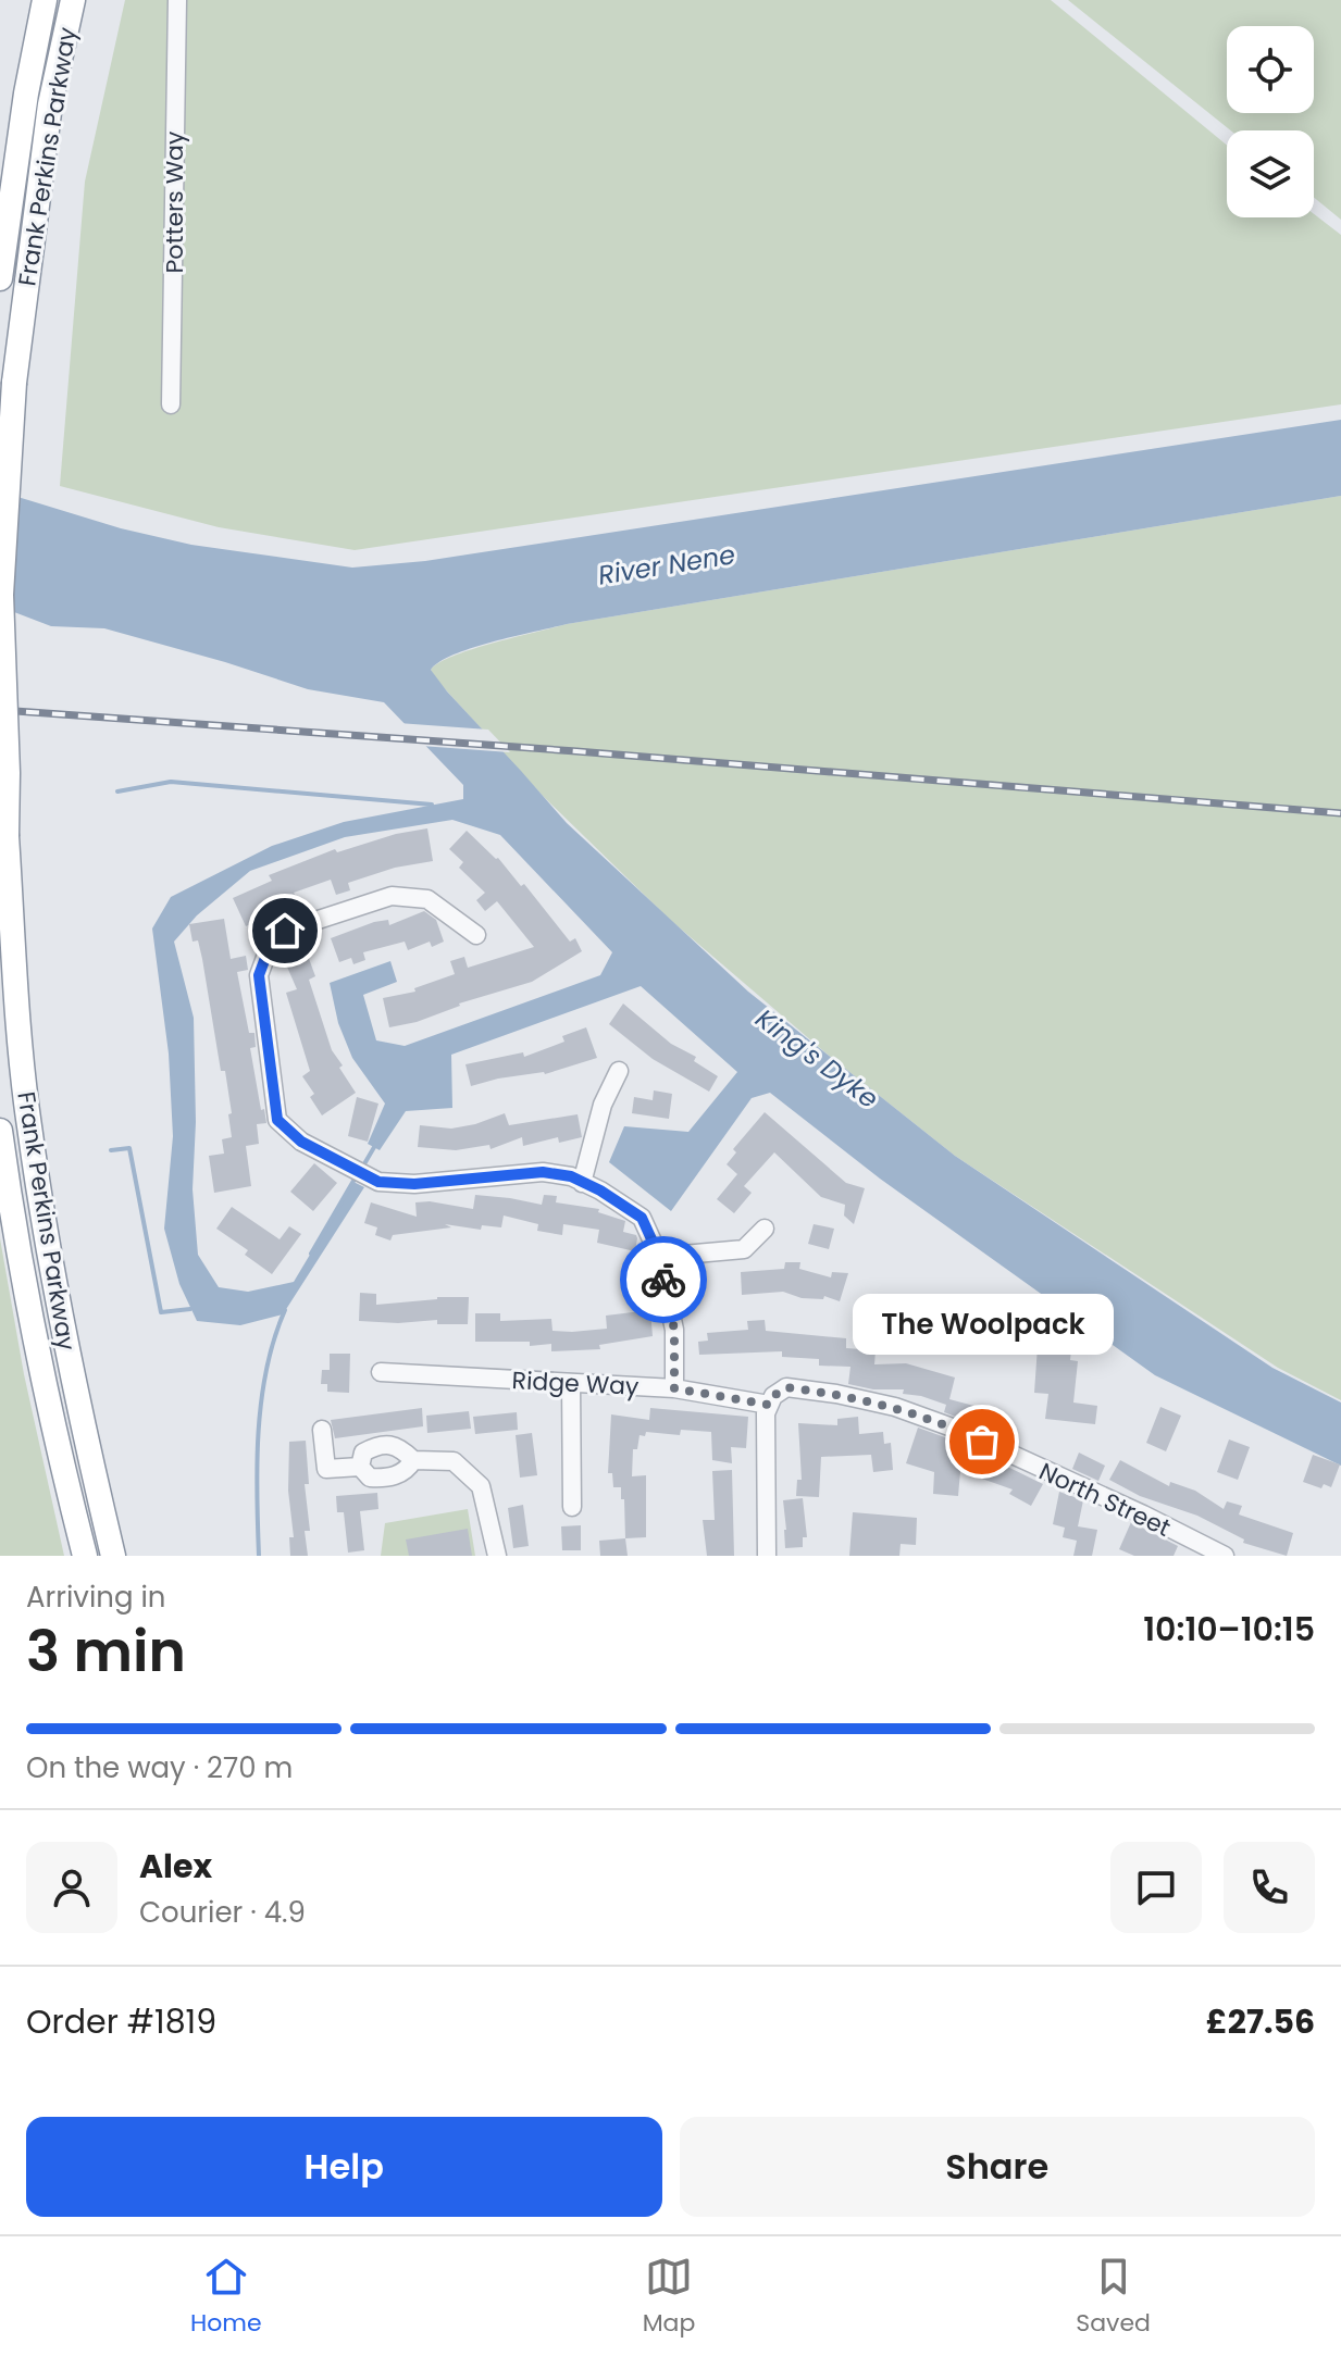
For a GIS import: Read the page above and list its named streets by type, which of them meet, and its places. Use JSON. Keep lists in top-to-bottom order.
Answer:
{
  "streets": {
    "highway": ["Frank Perkins Parkway"],
    "street": ["Potters Way", "Ridge Way", "North Street"]
  },
  "crossings": [
    ["Ridge Way", "North Street"]
  ],
  "water": ["River Nene", "King's Dyke"],
  "places": ["The Woolpack"],
  "page": {
    "bubble": "The Woolpack",
    "heading": ["3 min", "Arriving in", "10:10–10:15"],
    "panel": [
      "Alex",
      "Courier · 4.9",
      "Order #1819",
      "£27.56"
    ],
    "bar": "On the way · 270 m",
    "buttons": ["Help", "Share"],
    "tabs": ["Home", "Map", "Saved"]
  }
}
